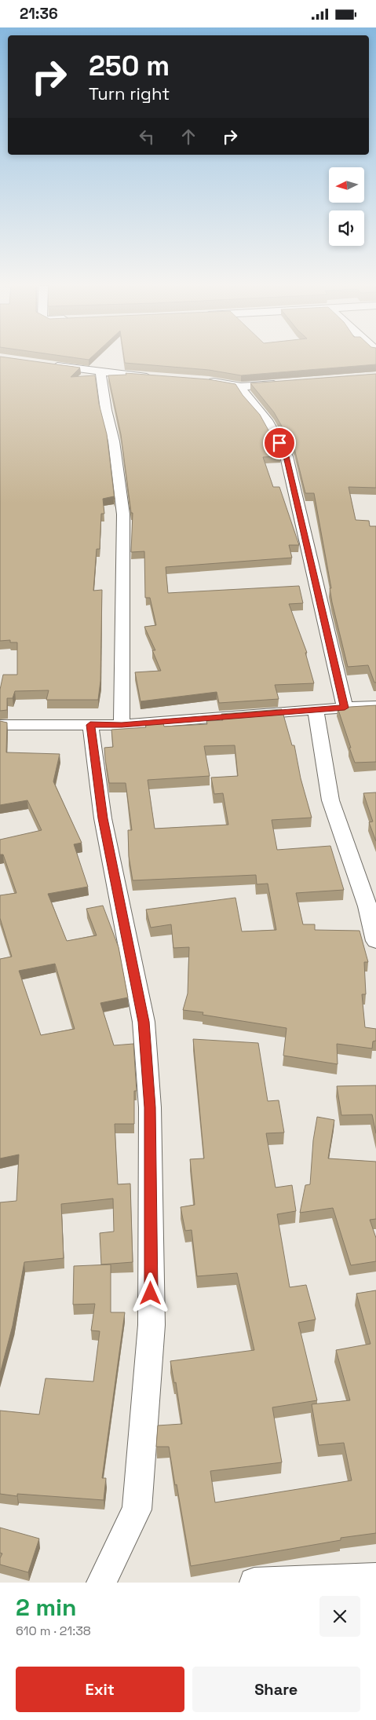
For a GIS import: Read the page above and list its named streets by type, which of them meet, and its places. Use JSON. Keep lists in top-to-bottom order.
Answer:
{
  "north": "left",
  "page": {
    "status": "21:36",
    "turn": ["250 m", "Turn right"],
    "heading": ["2 min", "610 m · 21:38"],
    "buttons": ["Exit", "Share"]
  }
}
